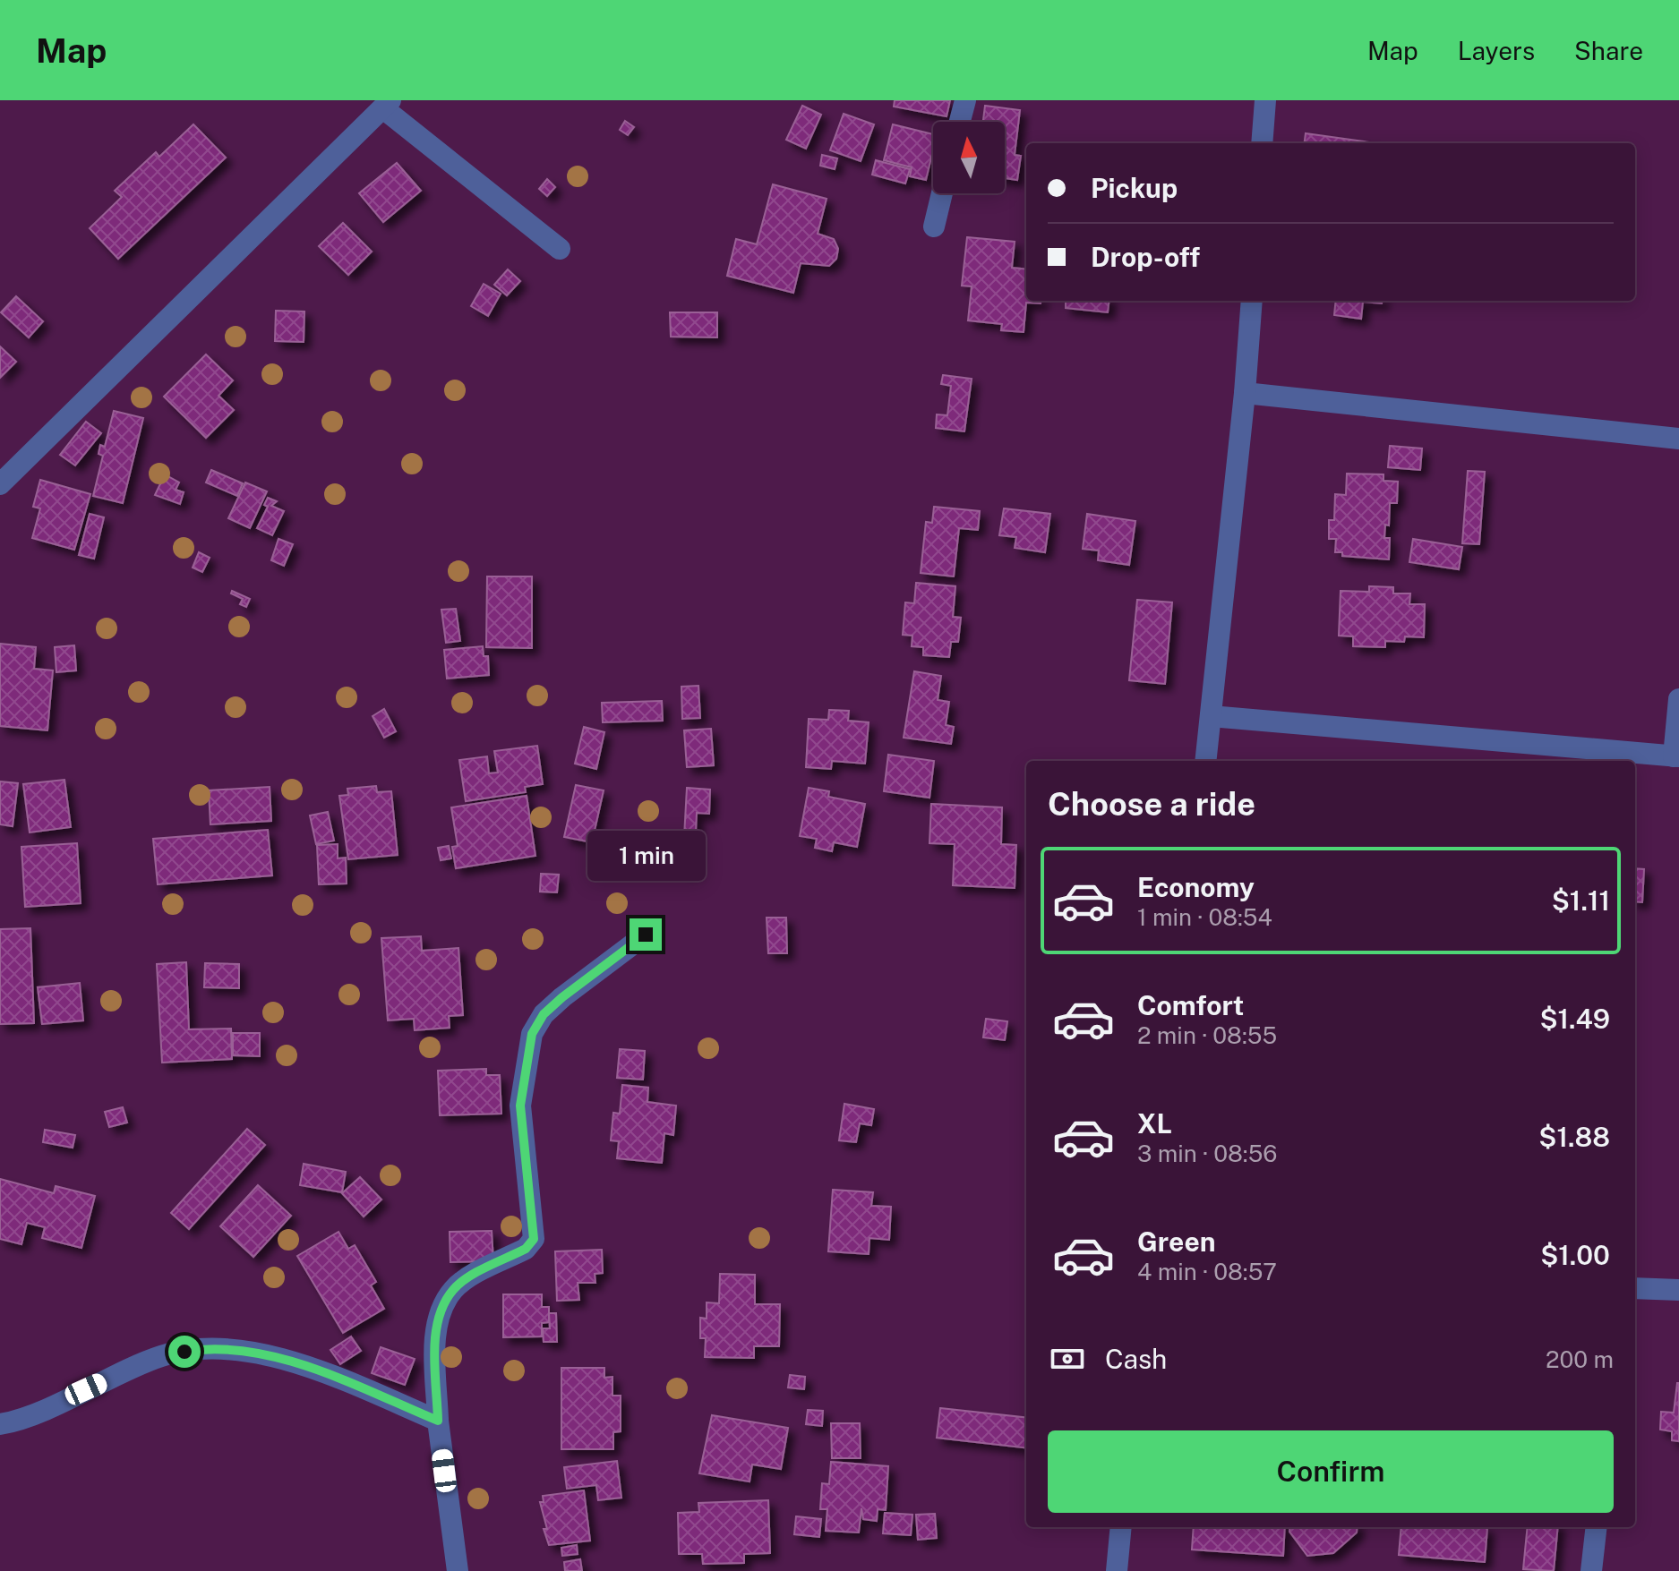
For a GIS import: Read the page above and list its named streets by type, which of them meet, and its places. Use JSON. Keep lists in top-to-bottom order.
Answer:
{
  "north": "top",
  "page": {
    "header": "Map",
    "nav": ["Map", "Layers", "Share"],
    "banner": ["Pickup", "Drop-off"],
    "heading": "Choose a ride",
    "bubble": "1 min",
    "list": [
      {
        "name": "Economy",
        "note": "1 min · 08:54",
        "value": "$1.11"
      },
      {
        "name": "Comfort",
        "note": "2 min · 08:55",
        "value": "$1.49"
      },
      {
        "name": "XL",
        "note": "3 min · 08:56",
        "value": "$1.88"
      },
      {
        "name": "Green",
        "note": "4 min · 08:57",
        "value": "$1.00"
      }
    ],
    "pay": ["Cash", "200 m"],
    "buttons": "Confirm"
  }
}
